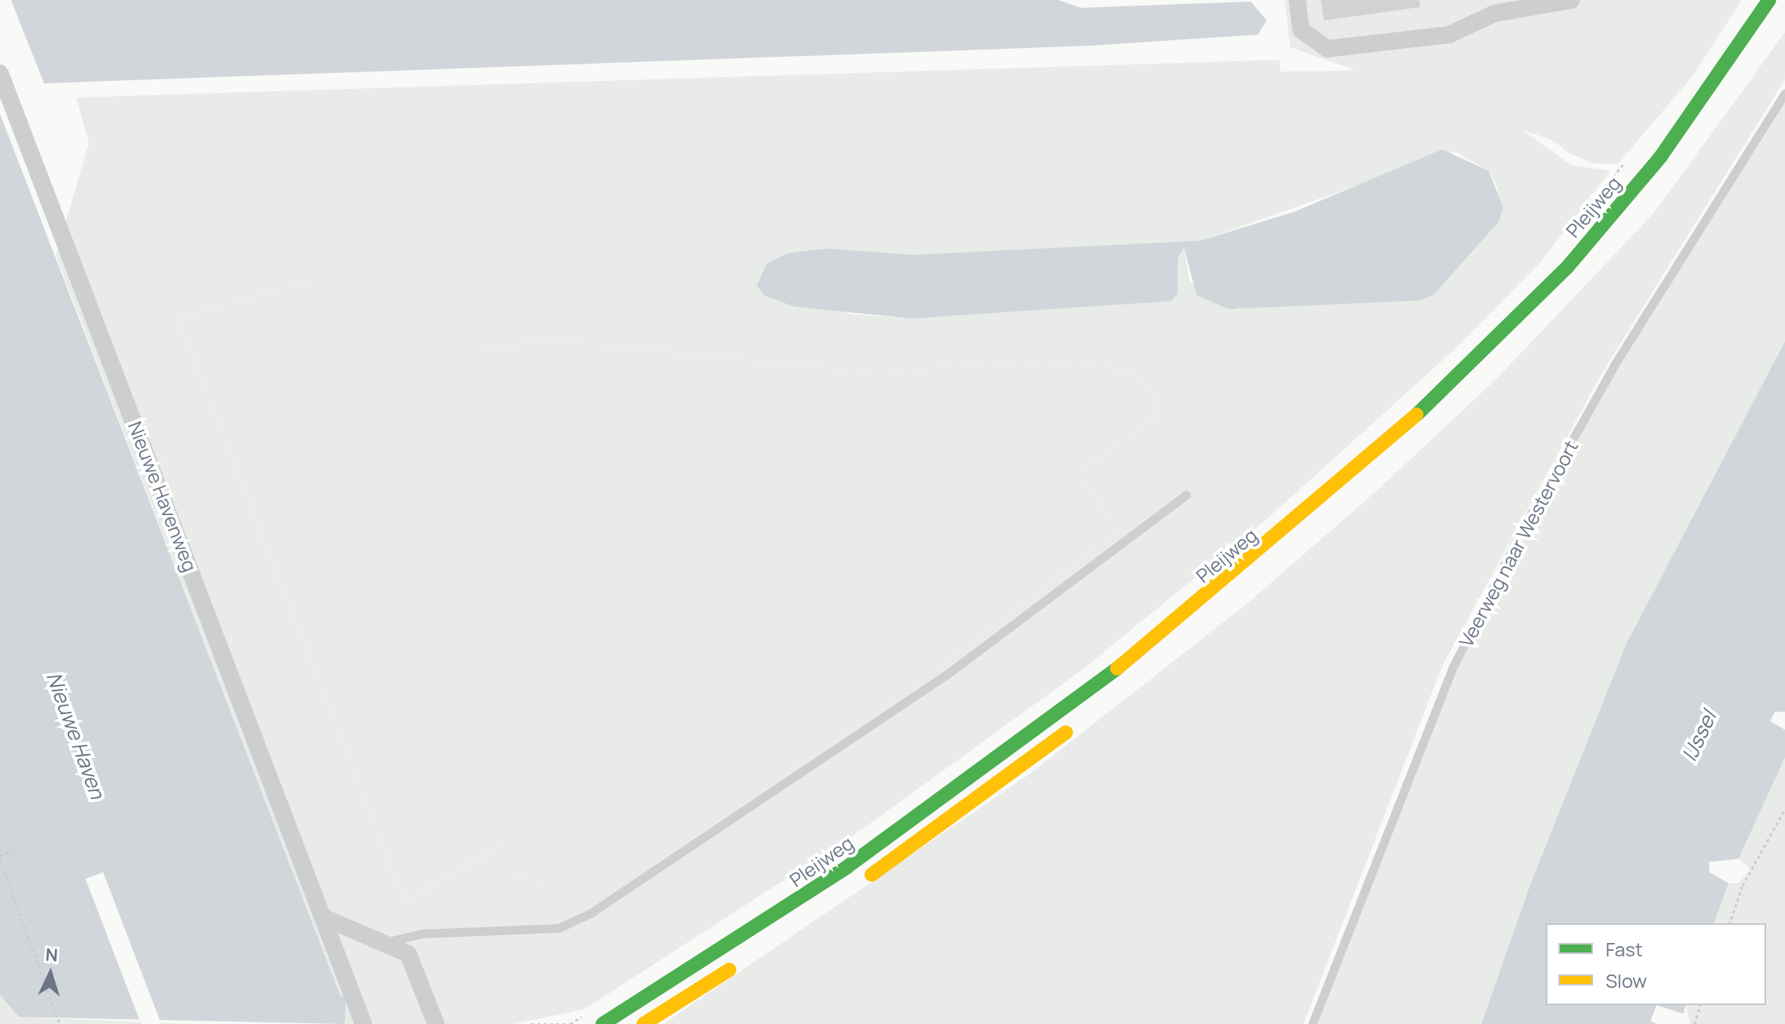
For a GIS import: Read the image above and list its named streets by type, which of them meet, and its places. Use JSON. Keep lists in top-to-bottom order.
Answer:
{
  "streets": {
    "highway": ["Pleijweg"],
    "street": ["Nieuwe Havenweg"],
    "lane": ["Veerweg naar Westervoort"]
  },
  "water": ["Nieuwe Haven", "IJssel"],
  "legend": ["Fast", "Slow"],
  "north": "top"
}
